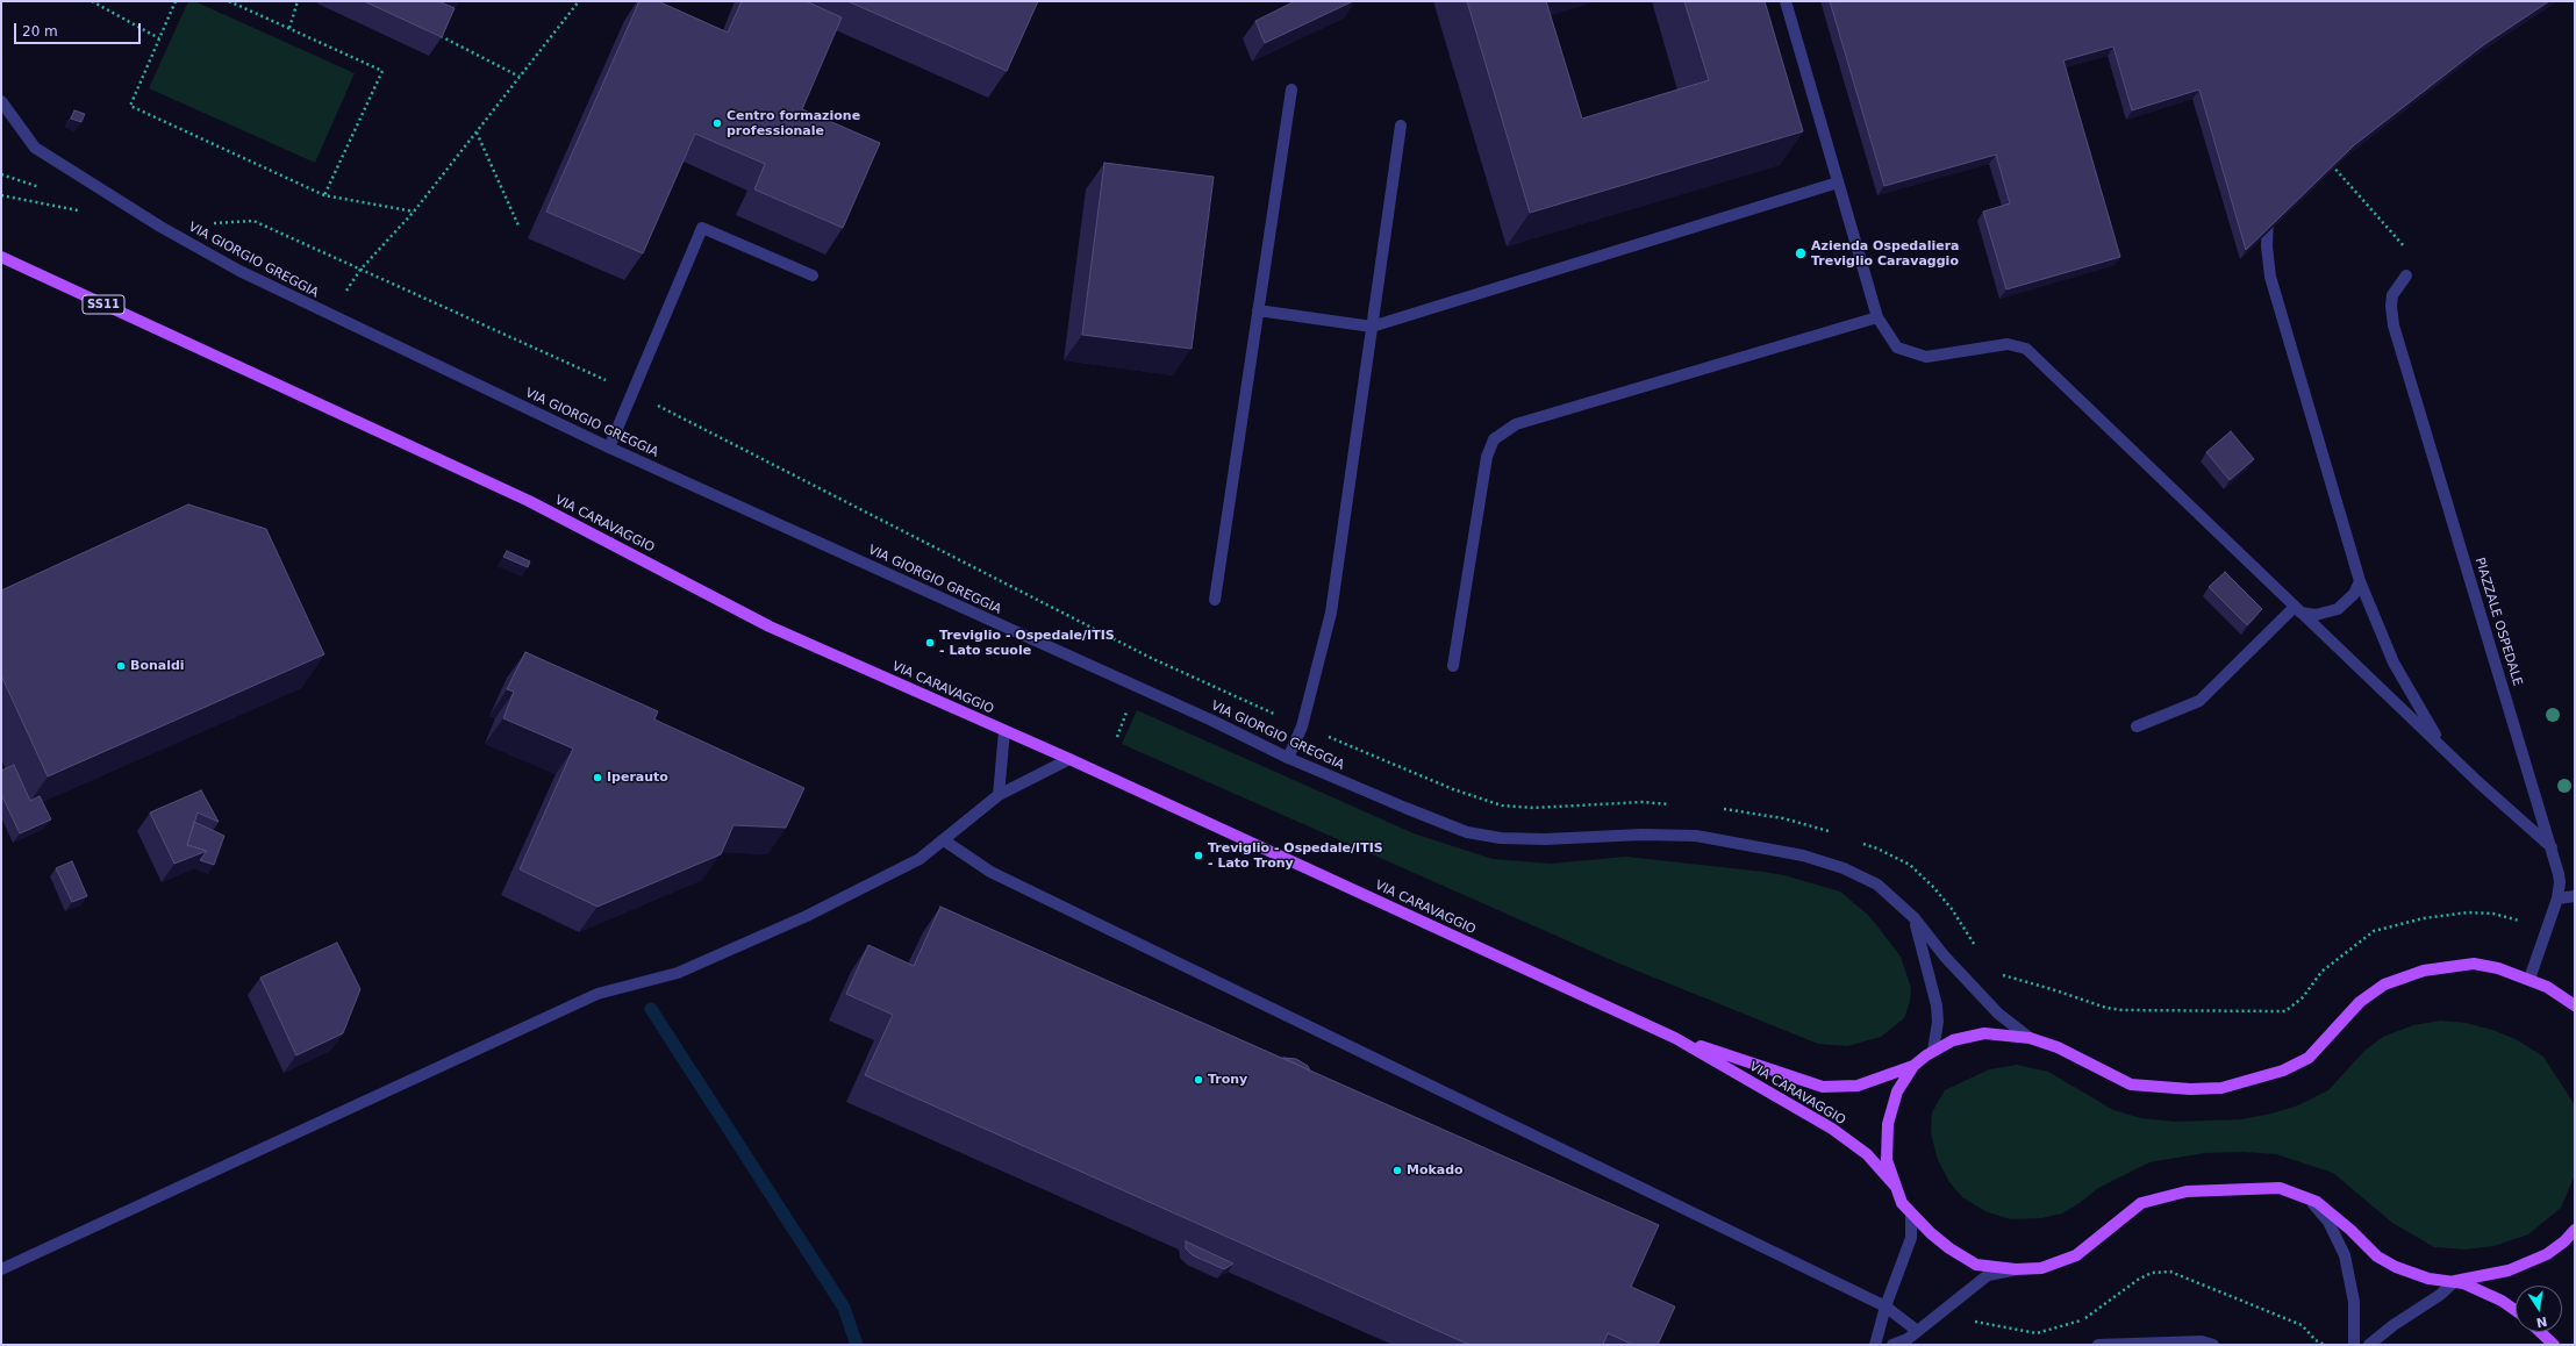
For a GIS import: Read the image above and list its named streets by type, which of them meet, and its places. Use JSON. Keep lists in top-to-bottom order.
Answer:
{
  "streets": {
    "main road": ["SS11", "VIA CARAVAGGIO"],
    "street": ["VIA GIORGIO GREGGIA", "PIAZZALE OSPEDALE"]
  },
  "crossings": [
    ["VIA GIORGIO GREGGIA", "VIA CARAVAGGIO"],
    ["VIA CARAVAGGIO", "PIAZZALE OSPEDALE"]
  ],
  "places": [
    "Centro formazione professionale",
    "Azienda Ospedaliera Treviglio Caravaggio",
    "Treviglio - Ospedale/ITIS - Lato scuole",
    "Bonaldi",
    "Iperauto",
    "Treviglio - Ospedale/ITIS - Lato Trony",
    "Trony",
    "Mokado"
  ],
  "scale_bar": "20 m",
  "north": "bottom"
}
